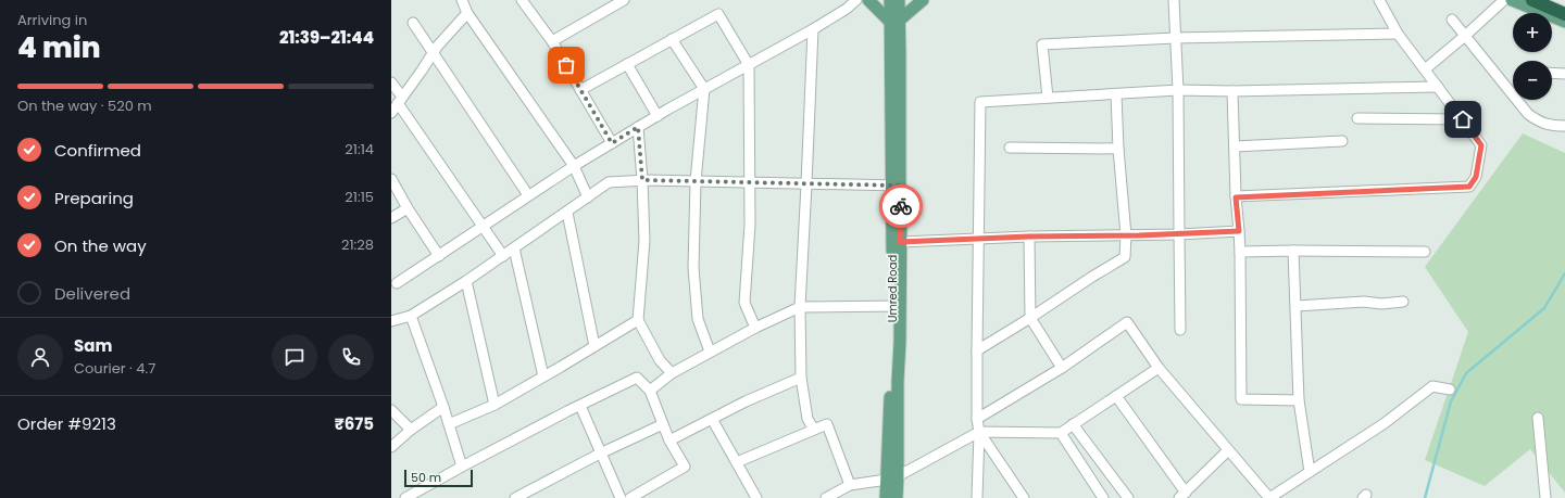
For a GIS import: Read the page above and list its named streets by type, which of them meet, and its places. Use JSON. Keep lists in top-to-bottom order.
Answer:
{
  "streets": {
    "main road": ["Umred Road"]
  },
  "scale_bar": "50 m",
  "page": {
    "heading": ["4 min", "Arriving in", "21:39–21:44"],
    "panel": [
      "Sam",
      "Courier · 4.7",
      "Order #9213",
      "₹675"
    ],
    "map_buttons": ["+", "−"],
    "bar": "On the way · 520 m",
    "list": [
      ["Confirmed", "21:14"],
      ["Preparing", "21:15"],
      ["On the way", "21:28"],
      "Delivered"
    ],
    "scale": "50 m"
  }
}
